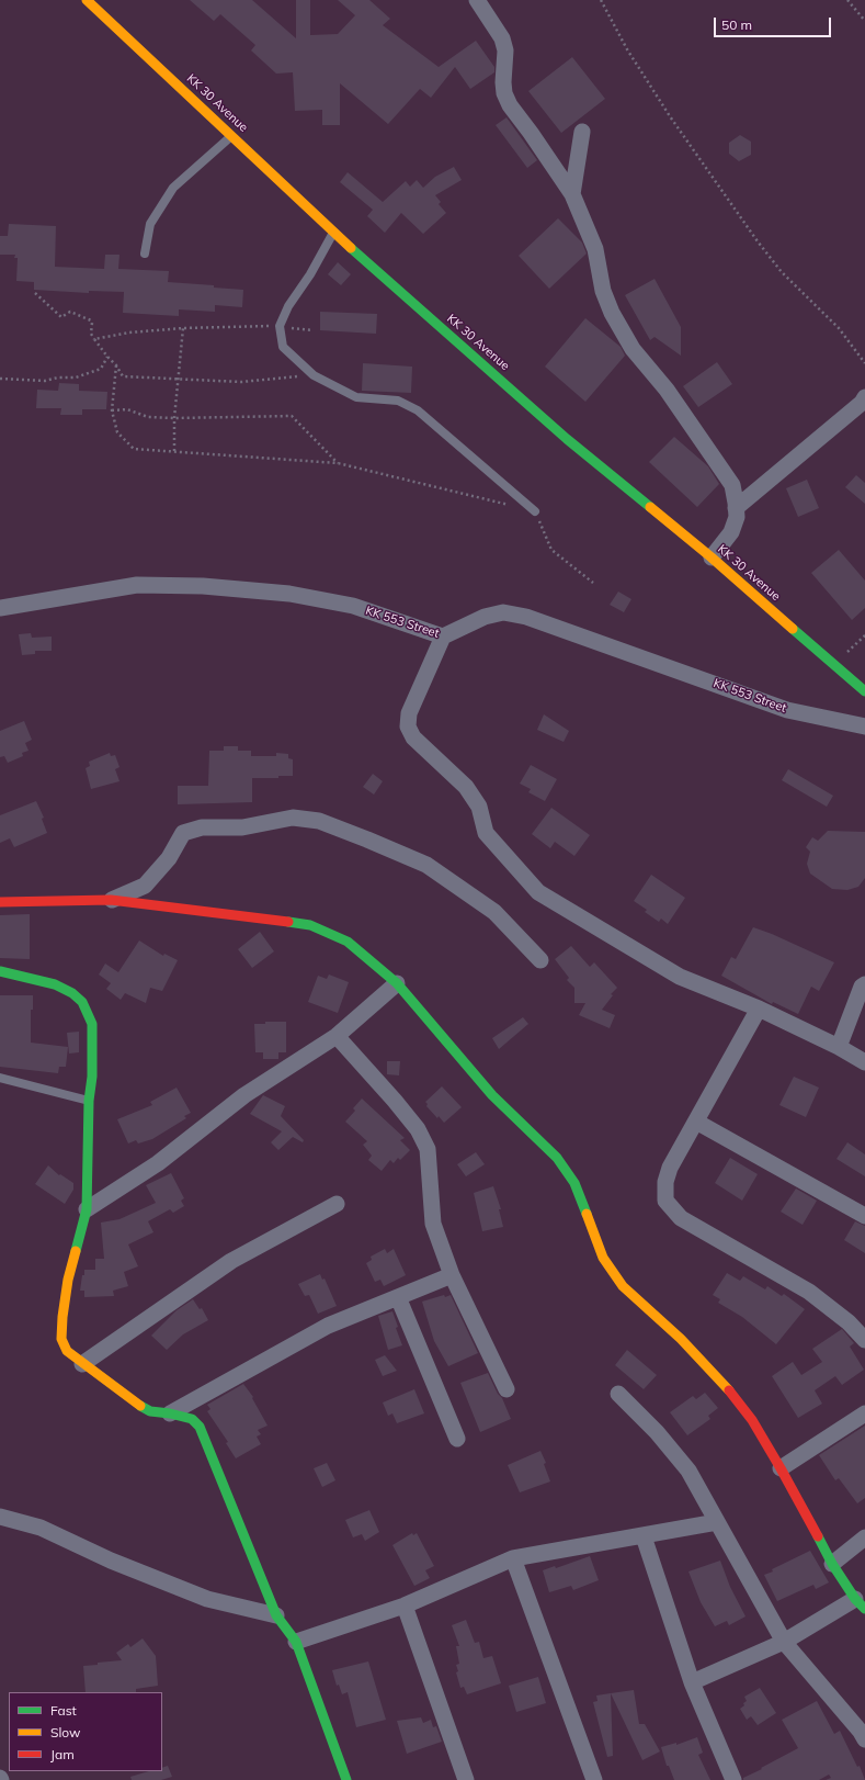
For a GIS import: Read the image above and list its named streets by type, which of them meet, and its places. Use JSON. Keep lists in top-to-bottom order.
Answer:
{
  "streets": {
    "street": ["KK 30 Avenue", "KK 553 Street"]
  },
  "legend": ["Fast", "Slow", "Jam"],
  "scale_bar": "50 m"
}
